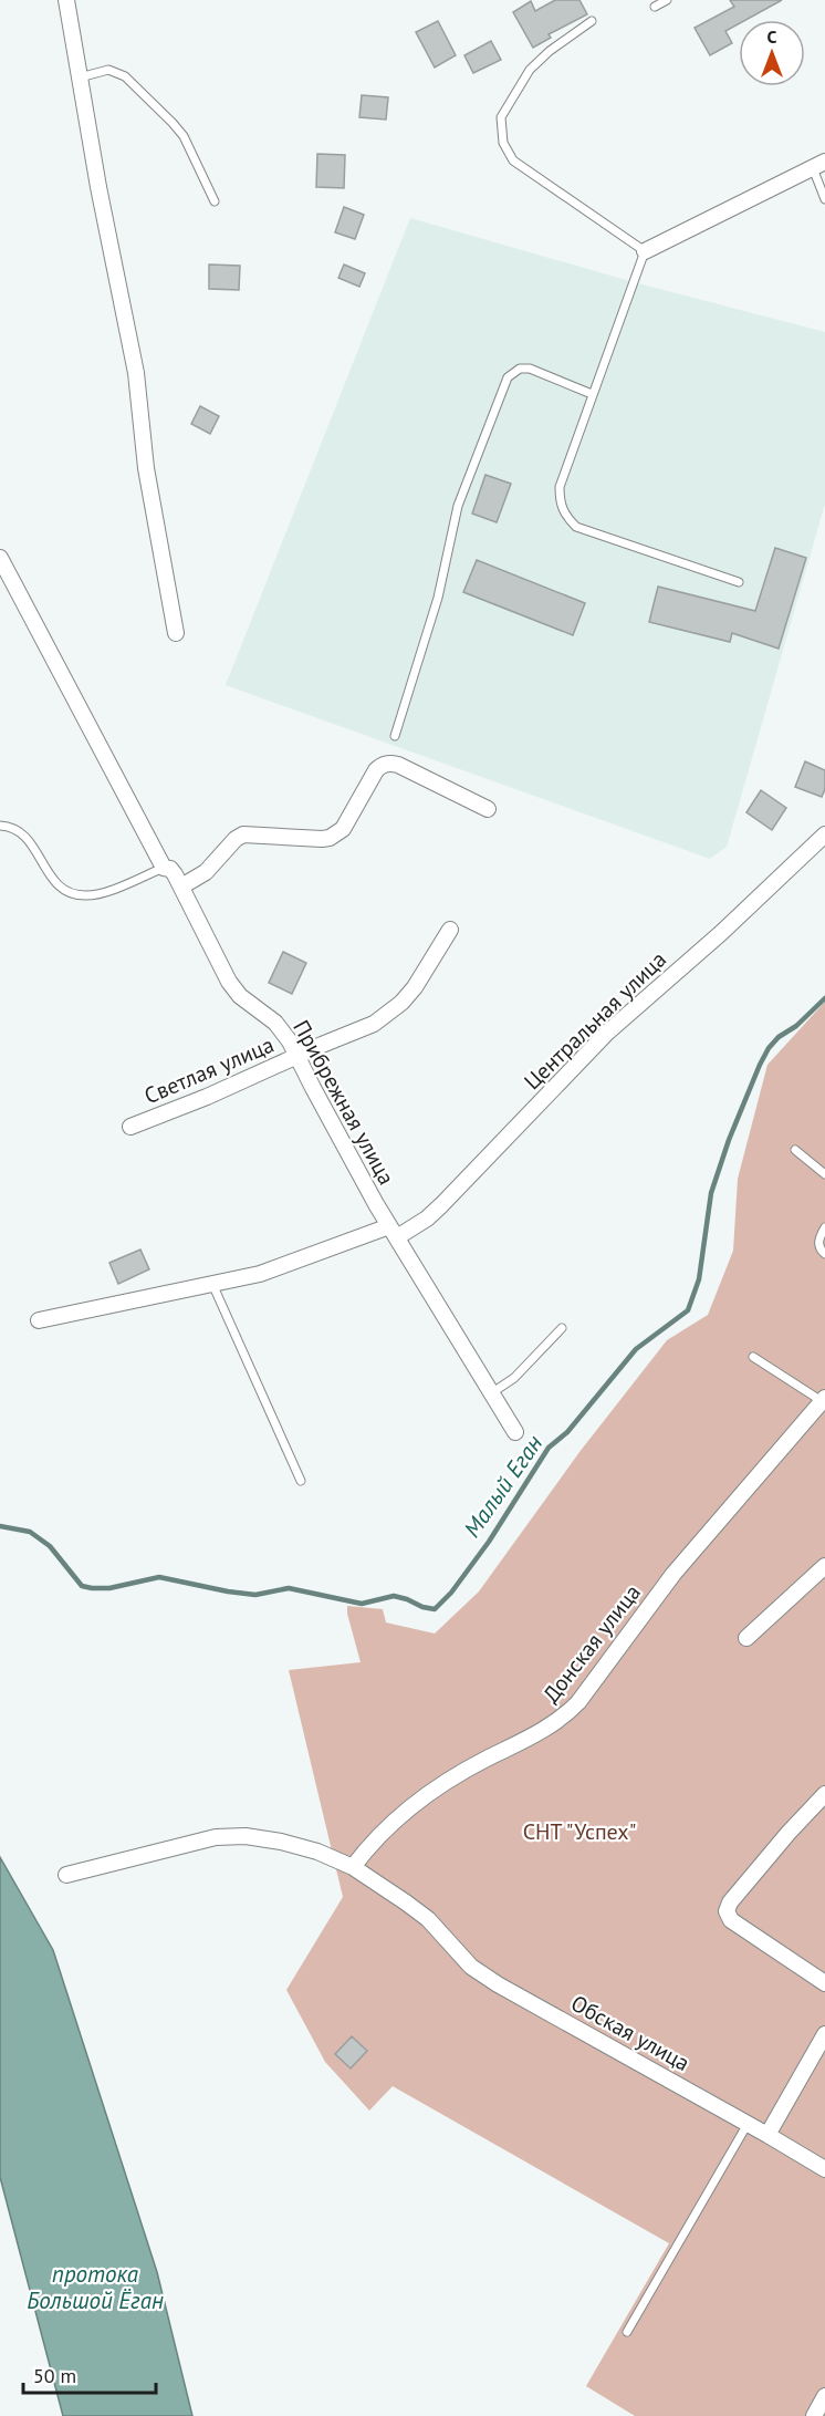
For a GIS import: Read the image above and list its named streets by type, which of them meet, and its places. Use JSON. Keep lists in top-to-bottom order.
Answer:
{
  "streets": {
    "street": [
      "Центральная улица",
      "Светлая улица",
      "Прибрежная улица",
      "Донская улица",
      "Обская улица"
    ]
  },
  "crossings": [
    ["Центральная улица", "Прибрежная улица"],
    ["Светлая улица", "Прибрежная улица"],
    ["Донская улица", "Обская улица"]
  ],
  "water": ["Малый Еган", "протока Большой Ёган"],
  "parks": ["СНТ \"Успех\""],
  "scale_bar": "50 m",
  "north": "top"
}
